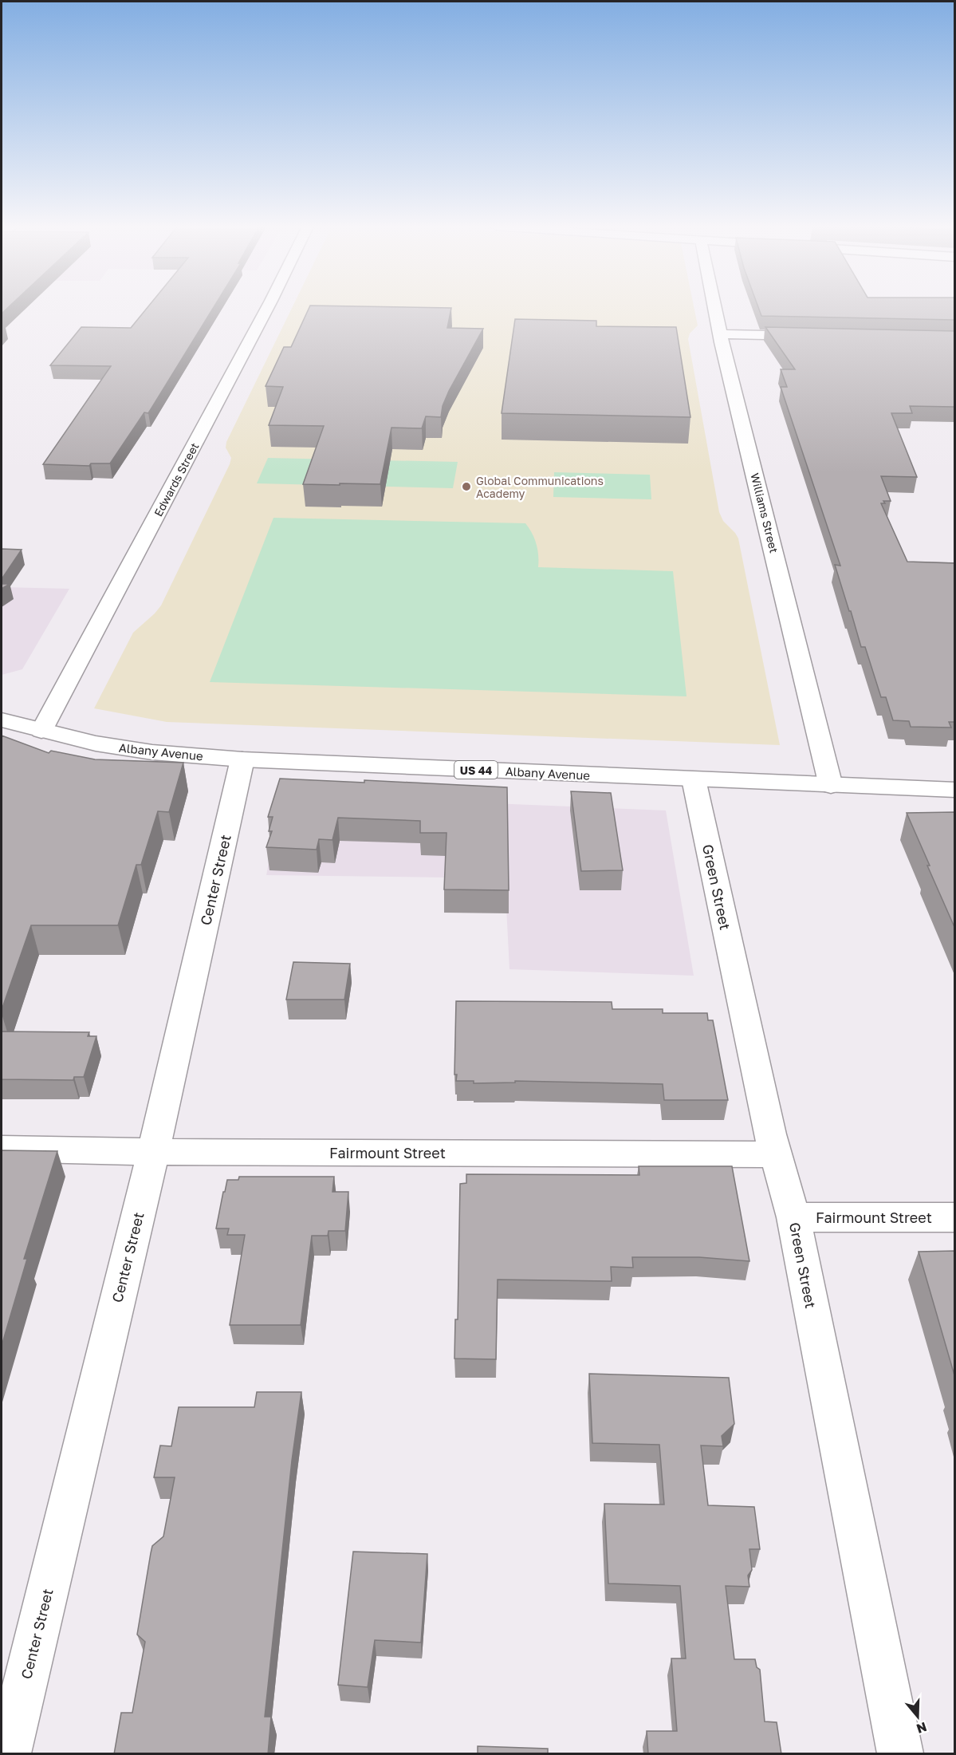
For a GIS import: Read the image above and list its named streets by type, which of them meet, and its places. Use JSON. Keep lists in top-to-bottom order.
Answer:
{
  "streets": {
    "main road": [
      "Edwards Street",
      "Williams Street",
      "Albany Avenue",
      "US 44",
      "Center Street",
      "Green Street",
      "Fairmount Street"
    ]
  },
  "crossings": [
    ["Edwards Street", "Albany Avenue"],
    ["Williams Street", "Albany Avenue"],
    ["Albany Avenue", "Center Street"],
    ["Albany Avenue", "Green Street"],
    ["Center Street", "Fairmount Street"],
    ["Green Street", "Fairmount Street"]
  ],
  "places": ["Global Communications Academy"],
  "north": "bottom"
}
